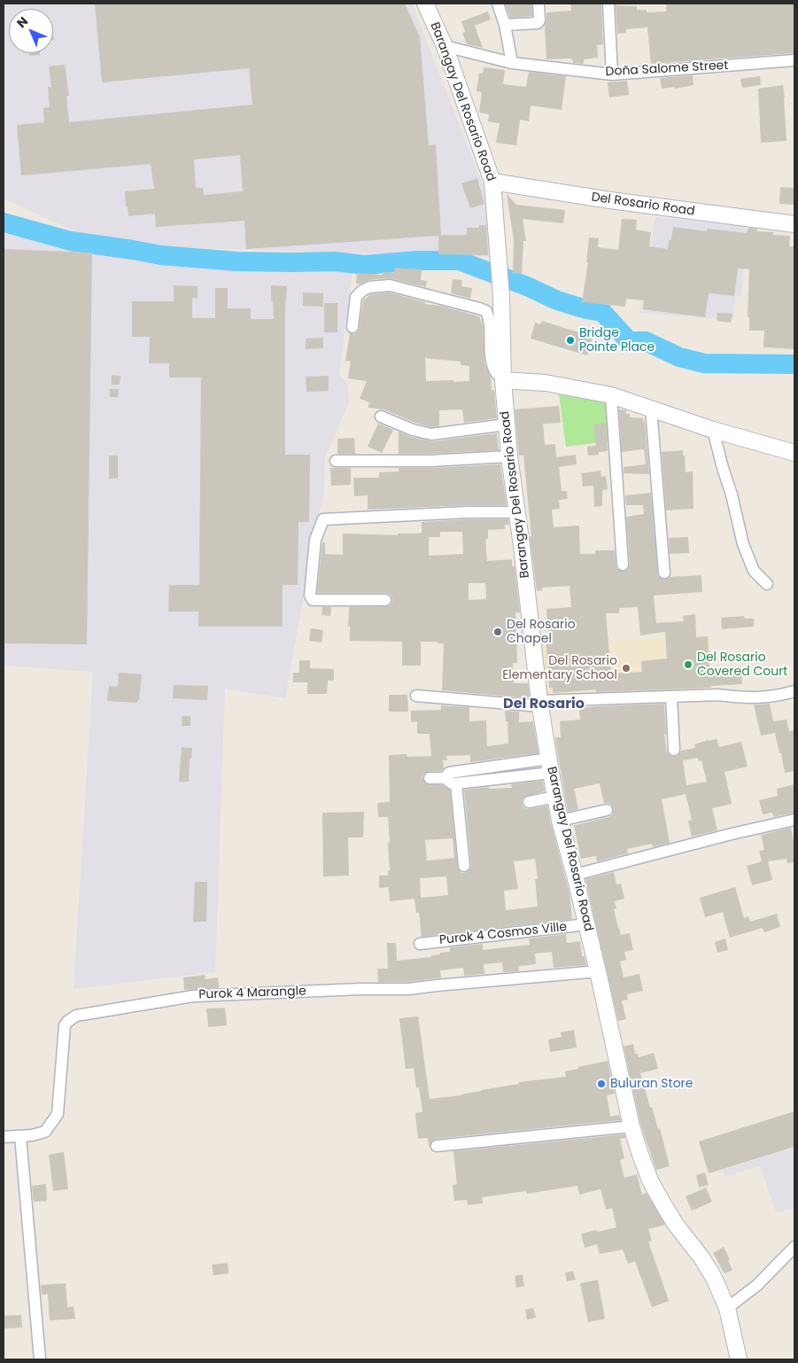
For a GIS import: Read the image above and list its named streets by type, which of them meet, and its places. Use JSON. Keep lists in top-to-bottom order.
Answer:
{
  "streets": {
    "main road": ["Barangay Del Rosario Road", "Del Rosario Road"],
    "street": ["Doña Salome Street", "Purok 4 Cosmos Ville", "Purok 4 Marangle"]
  },
  "crossings": [
    ["Doña Salome Street", "Barangay Del Rosario Road"],
    ["Barangay Del Rosario Road", "Del Rosario Road"],
    ["Barangay Del Rosario Road", "Purok 4 Cosmos Ville"],
    ["Barangay Del Rosario Road", "Purok 4 Marangle"]
  ],
  "districts": ["Del Rosario"],
  "places": [
    "Bridge Pointe Place",
    "Del Rosario Chapel",
    "Del Rosario Covered Court",
    "Del Rosario Elementary School",
    "Buluran Store"
  ],
  "north": "top left"
}
